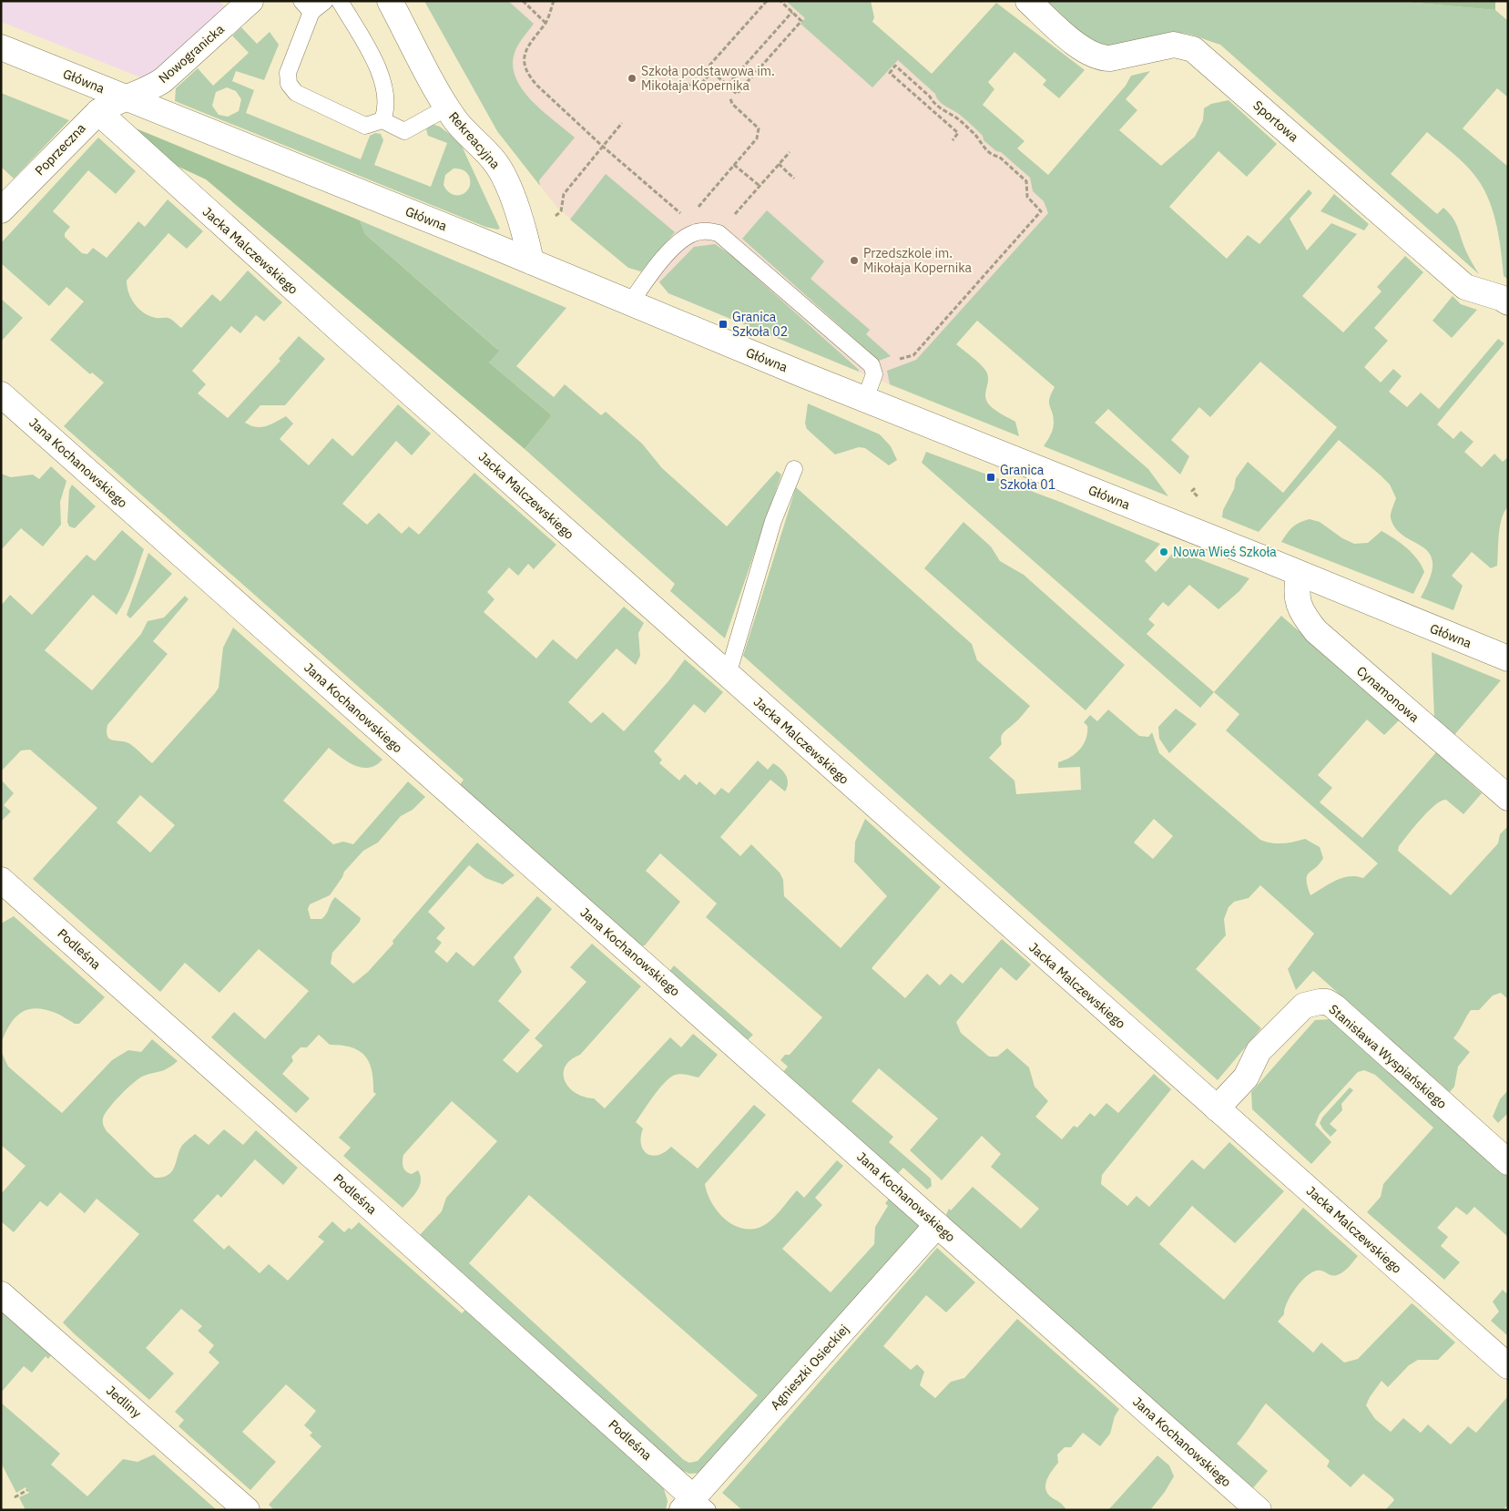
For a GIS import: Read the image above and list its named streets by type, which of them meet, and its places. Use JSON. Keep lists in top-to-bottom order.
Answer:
{
  "streets": {
    "street": [
      "Nowogranicka",
      "Główna",
      "Sportowa",
      "Rekreacyjna",
      "Poprzeczna",
      "Jacka Malczewskiego",
      "Jana Kochanowskiego",
      "Cynamonowa",
      "Podleśna",
      "Stanisława Wyspiańskiego",
      "Agnieszki Osieckiej",
      "Jedliny"
    ]
  },
  "crossings": [
    ["Nowogranicka", "Główna"],
    ["Nowogranicka", "Poprzeczna"],
    ["Główna", "Rekreacyjna"],
    ["Główna", "Poprzeczna"],
    ["Główna", "Cynamonowa"],
    ["Poprzeczna", "Jacka Malczewskiego"],
    ["Jacka Malczewskiego", "Stanisława Wyspiańskiego"],
    ["Jana Kochanowskiego", "Agnieszki Osieckiej"],
    ["Podleśna", "Agnieszki Osieckiej"]
  ],
  "places": {
    "other": ["Szkoła podstawowa im. Mikołaja Kopernika", "Przedszkole im. Mikołaja Kopernika", "Nowa Wieś Szkoła"],
    "transit": ["Granica Szkoła 02", "Granica Szkoła 01"]
  }
}
